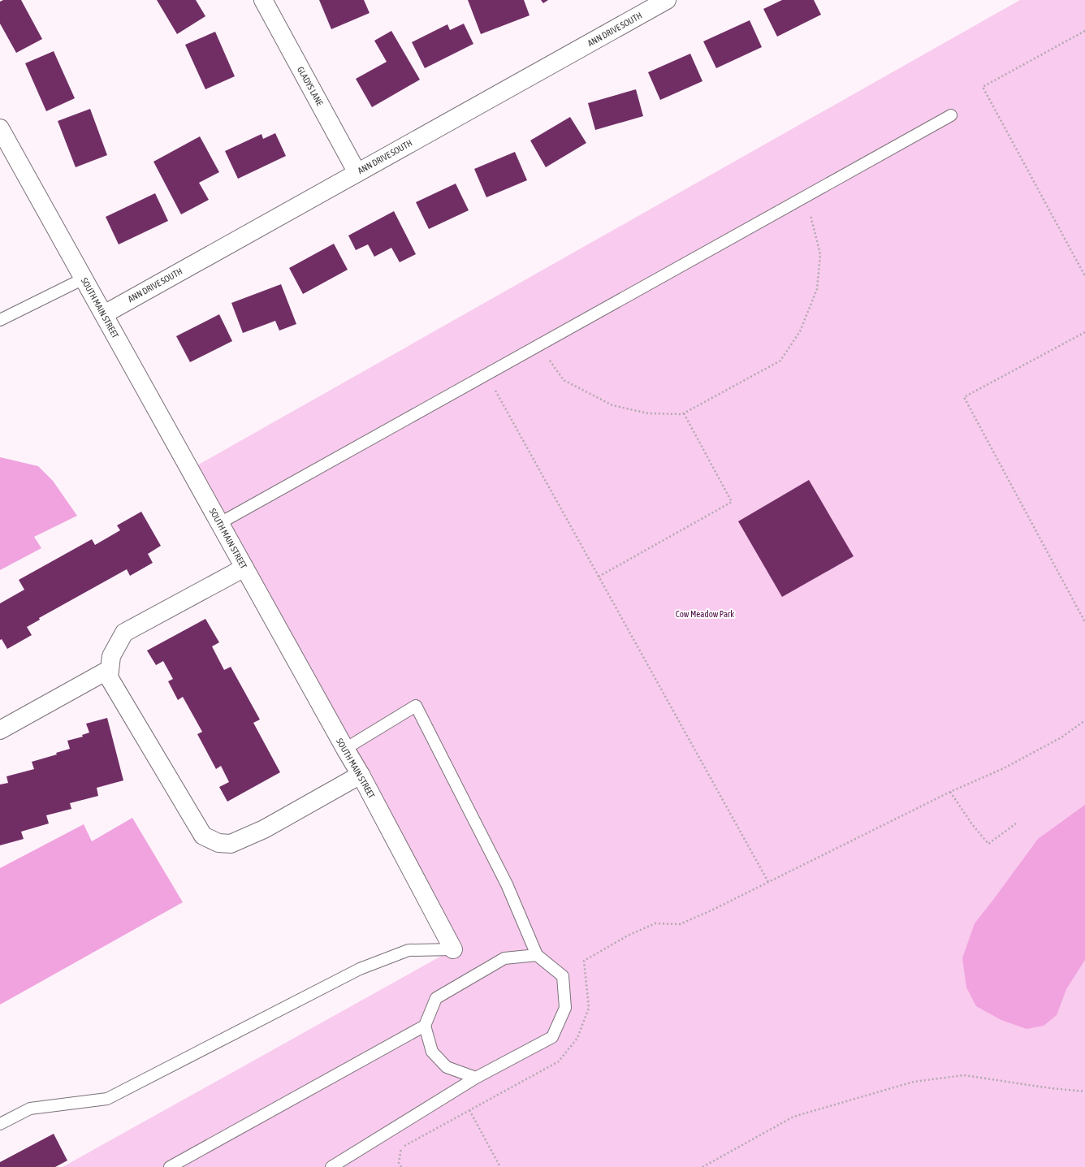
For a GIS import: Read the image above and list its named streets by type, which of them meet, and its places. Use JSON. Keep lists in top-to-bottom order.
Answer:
{
  "streets": {
    "street": ["ANN DRIVE SOUTH", "GLADYS LANE", "SOUTH MAIN STREET"]
  },
  "crossings": [
    ["ANN DRIVE SOUTH", "GLADYS LANE"],
    ["ANN DRIVE SOUTH", "SOUTH MAIN STREET"]
  ],
  "parks": ["Cow Meadow Park"]
}
